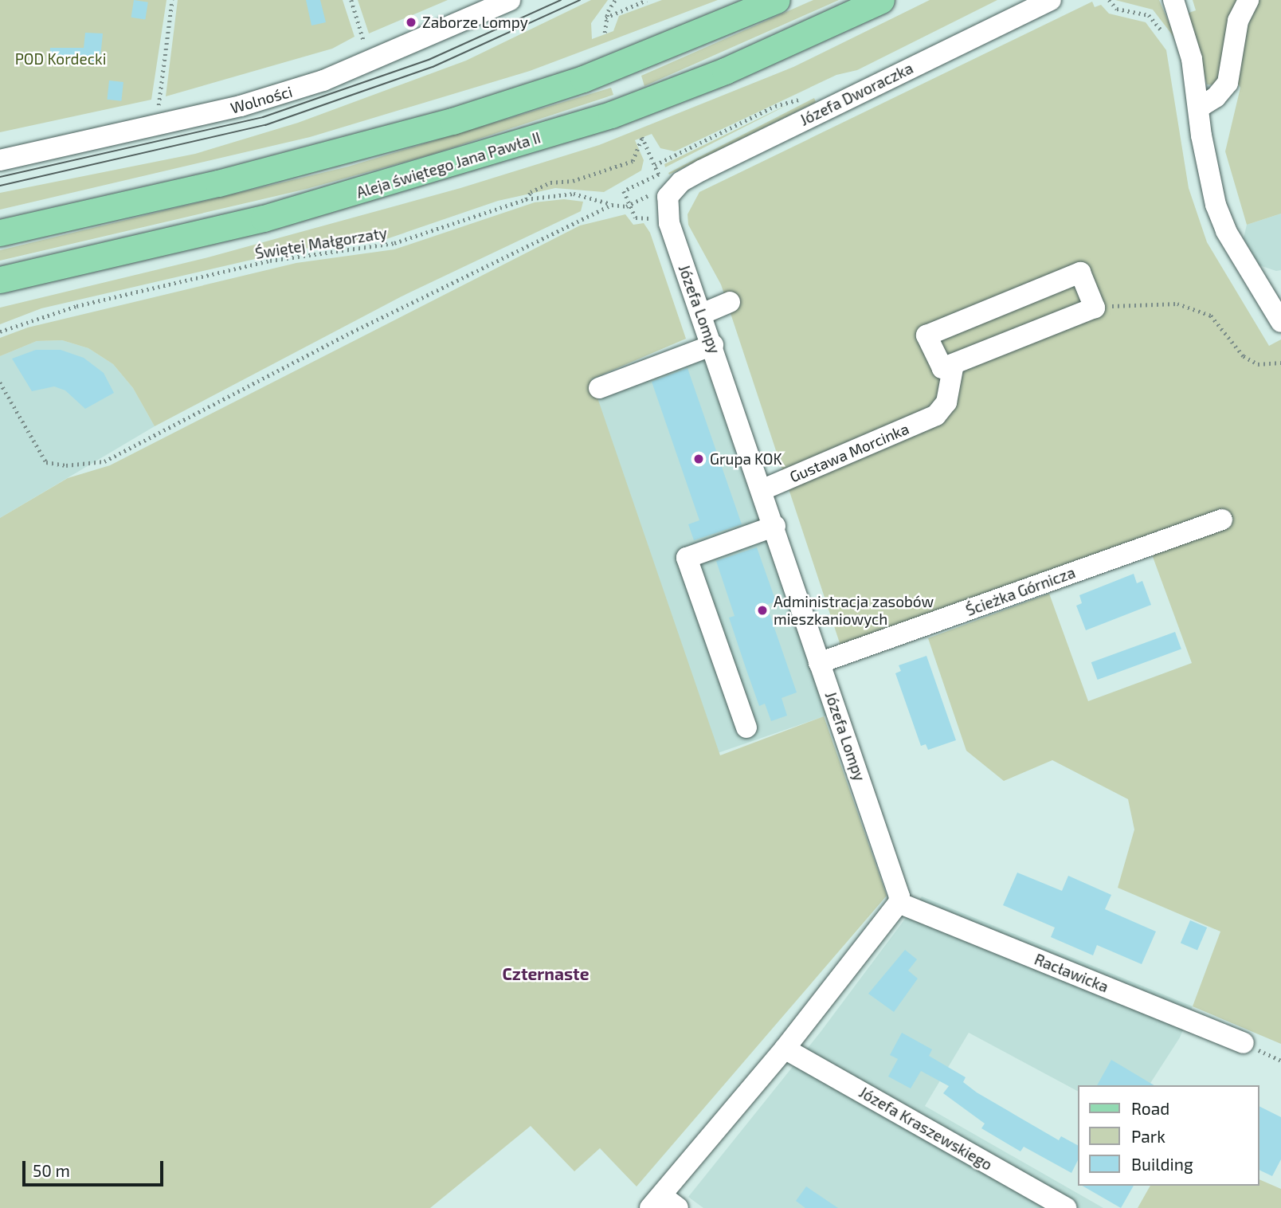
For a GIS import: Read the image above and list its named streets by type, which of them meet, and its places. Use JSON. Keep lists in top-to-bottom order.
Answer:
{
  "streets": {
    "main road": ["Aleja świętego Jana Pawła II"],
    "street": [
      "Józefa Dworaczka",
      "Wolności",
      "Józefa Lompy",
      "Gustawa Morcinka",
      "Ścieżka Górnicza",
      "Racławicka",
      "Józefa Kraszewskiego"
    ],
    "path": ["Świętej Małgorzaty"]
  },
  "crossings": [
    ["Józefa Dworaczka", "Józefa Lompy"],
    ["Józefa Lompy", "Gustawa Morcinka"],
    ["Józefa Lompy", "Ścieżka Górnicza"],
    ["Józefa Lompy", "Racławicka"]
  ],
  "districts": ["Czternaste"],
  "parks": ["POD Kordecki"],
  "places": ["Zaborze Lompy", "Grupa KOK", "Administracja zasobów mieszkaniowych"],
  "legend": ["Road", "Park", "Building"],
  "scale_bar": "50 m"
}
